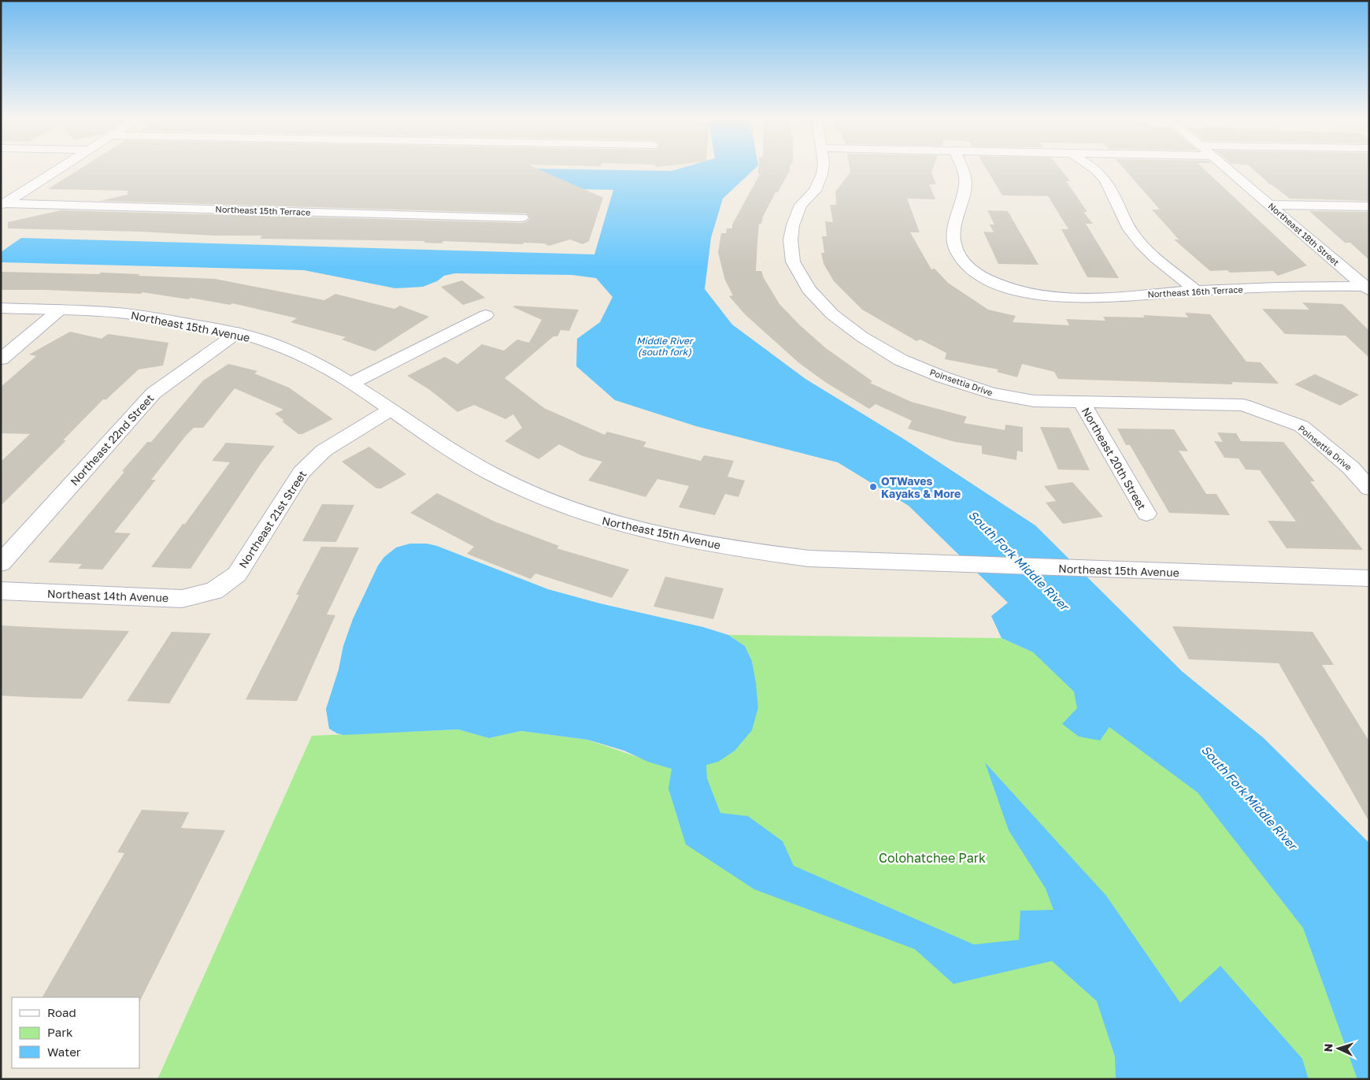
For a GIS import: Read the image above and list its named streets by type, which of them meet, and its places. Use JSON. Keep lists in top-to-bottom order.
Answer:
{
  "streets": {
    "street": [
      "Northeast 15th Terrace",
      "Northeast 18th Street",
      "Northeast 16th Terrace",
      "Northeast 15th Avenue",
      "Poinsettia Drive",
      "Northeast 22nd Street",
      "Northeast 20th Street",
      "Northeast 21st Street",
      "Northeast 14th Avenue"
    ]
  },
  "crossings": [
    ["Northeast 18th Street", "Northeast 16th Terrace"],
    ["Northeast 15th Avenue", "Northeast 22nd Street"],
    ["Northeast 15th Avenue", "Northeast 21st Street"],
    ["Poinsettia Drive", "Northeast 20th Street"],
    ["Northeast 21st Street", "Northeast 14th Avenue"]
  ],
  "water": ["Middle River (south fork)", "South Fork Middle River"],
  "parks": ["Colohatchee Park"],
  "places": ["OTWaves Kayaks & More"],
  "legend": ["Road", "Park", "Water"],
  "north": "left"
}
